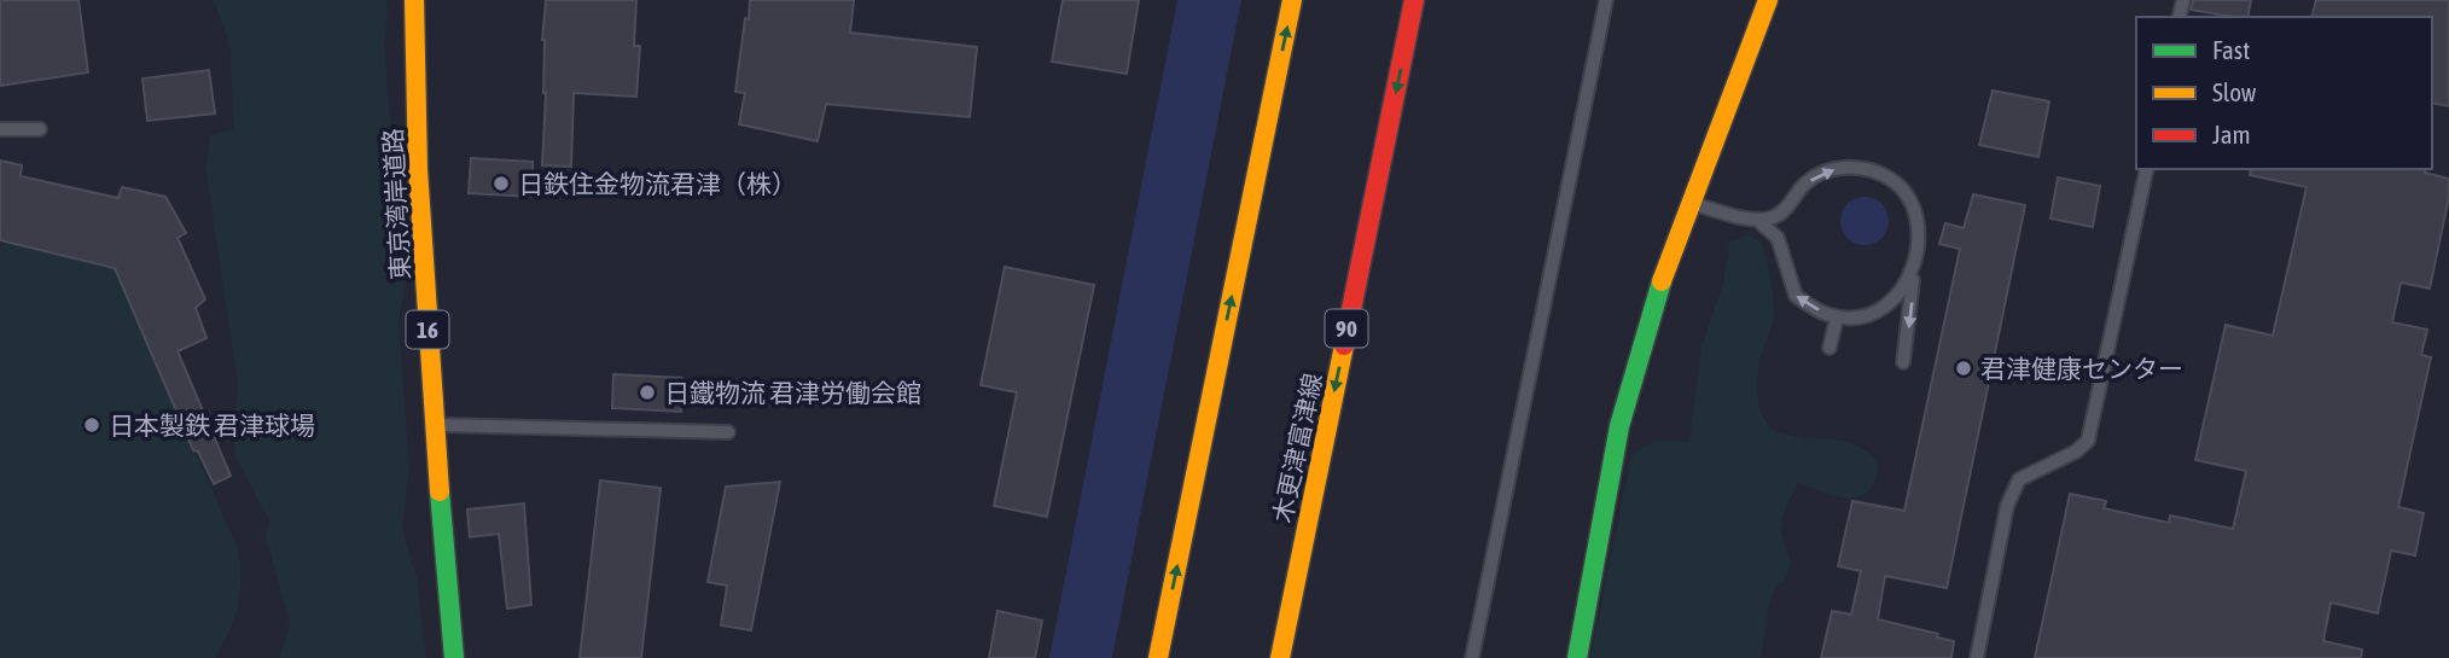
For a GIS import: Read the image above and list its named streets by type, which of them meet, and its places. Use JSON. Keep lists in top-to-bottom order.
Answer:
{
  "streets": {
    "main road": [
      "東京湾岸道路",
      "90",
      "16",
      "木更津富津線"
    ]
  },
  "places": [
    "日鉄住金物流君津（株）",
    "君津健康センター",
    "日鐵物流 君津労働会館",
    "日本製鉄 君津球場"
  ],
  "legend": ["Fast", "Slow", "Jam"]
}
